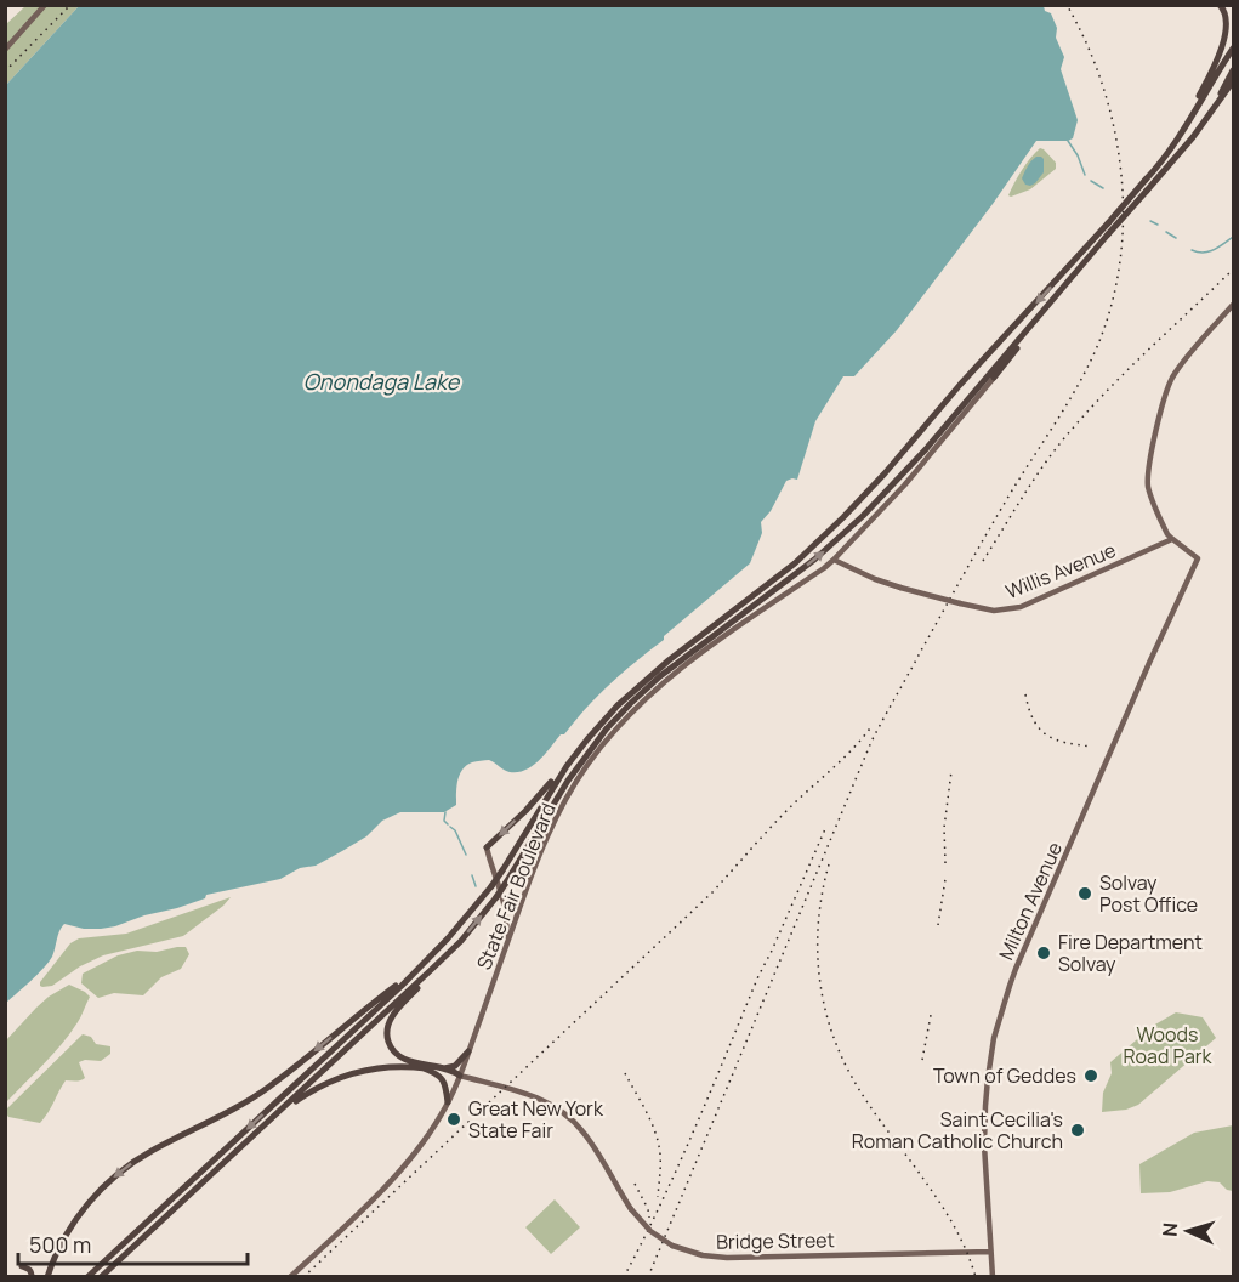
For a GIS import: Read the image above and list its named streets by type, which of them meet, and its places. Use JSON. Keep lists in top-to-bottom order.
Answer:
{
  "streets": {
    "main road": [
      "Willis Avenue",
      "State Fair Boulevard",
      "Milton Avenue",
      "Bridge Street"
    ]
  },
  "crossings": [
    ["Willis Avenue", "State Fair Boulevard"],
    ["Willis Avenue", "Milton Avenue"],
    ["State Fair Boulevard", "Bridge Street"],
    ["Milton Avenue", "Bridge Street"]
  ],
  "water": ["Onondaga Lake"],
  "parks": ["Woods Road Park"],
  "places": [
    "Solvay Post Office",
    "Fire Department Solvay",
    "Town of Geddes",
    "Great New York State Fair",
    "Saint Cecilia's Roman Catholic Church"
  ],
  "scale_bar": "500 m",
  "north": "left"
}
